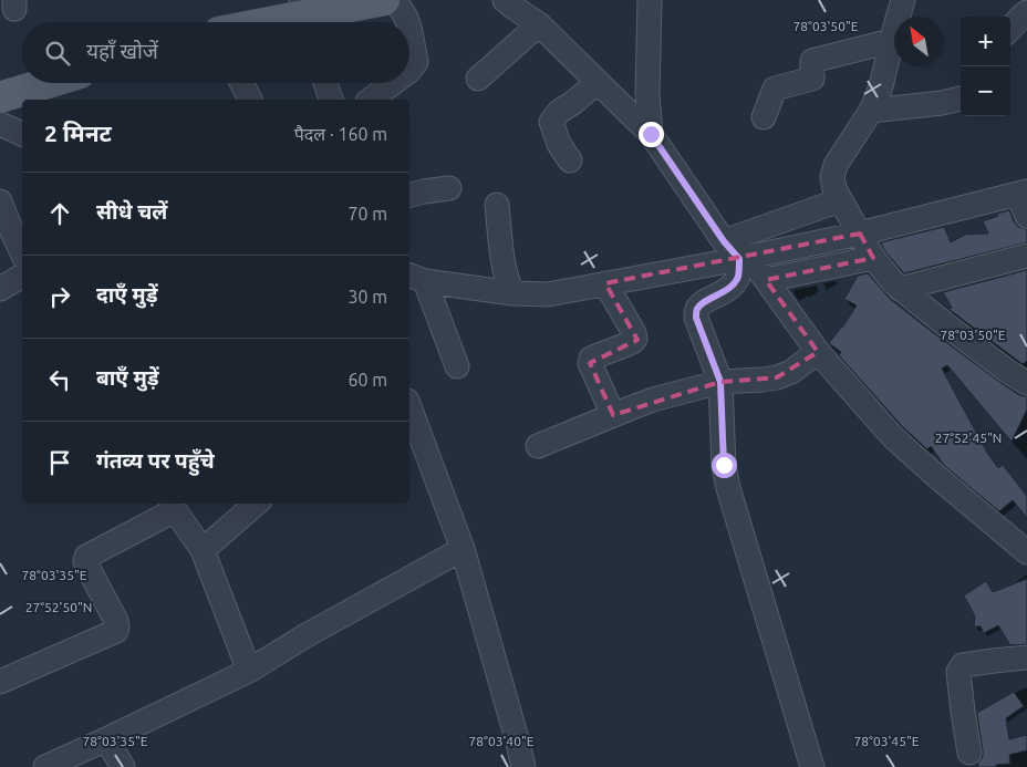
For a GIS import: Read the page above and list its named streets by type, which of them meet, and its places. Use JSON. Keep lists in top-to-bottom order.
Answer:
{
  "north": "top left",
  "page": {
    "map_buttons": ["+", "−"],
    "search": "यहाँ खोजें",
    "heading": ["2 मिनट", "पैदल · 160 m"],
    "list": [
      ["सीधे चलें", "70 m"],
      ["दाएँ मुड़ें", "30 m"],
      ["बाएँ मुड़ें", "60 m"],
      "गंतव्य पर पहुँचे"
    ]
  },
  "coordinates": [
    "78°03'50\"E",
    "27°52'45\"N",
    "78°03'35\"E",
    "27°52'50\"N",
    "78°03'40\"E",
    "78°03'45\"E"
  ]
}
